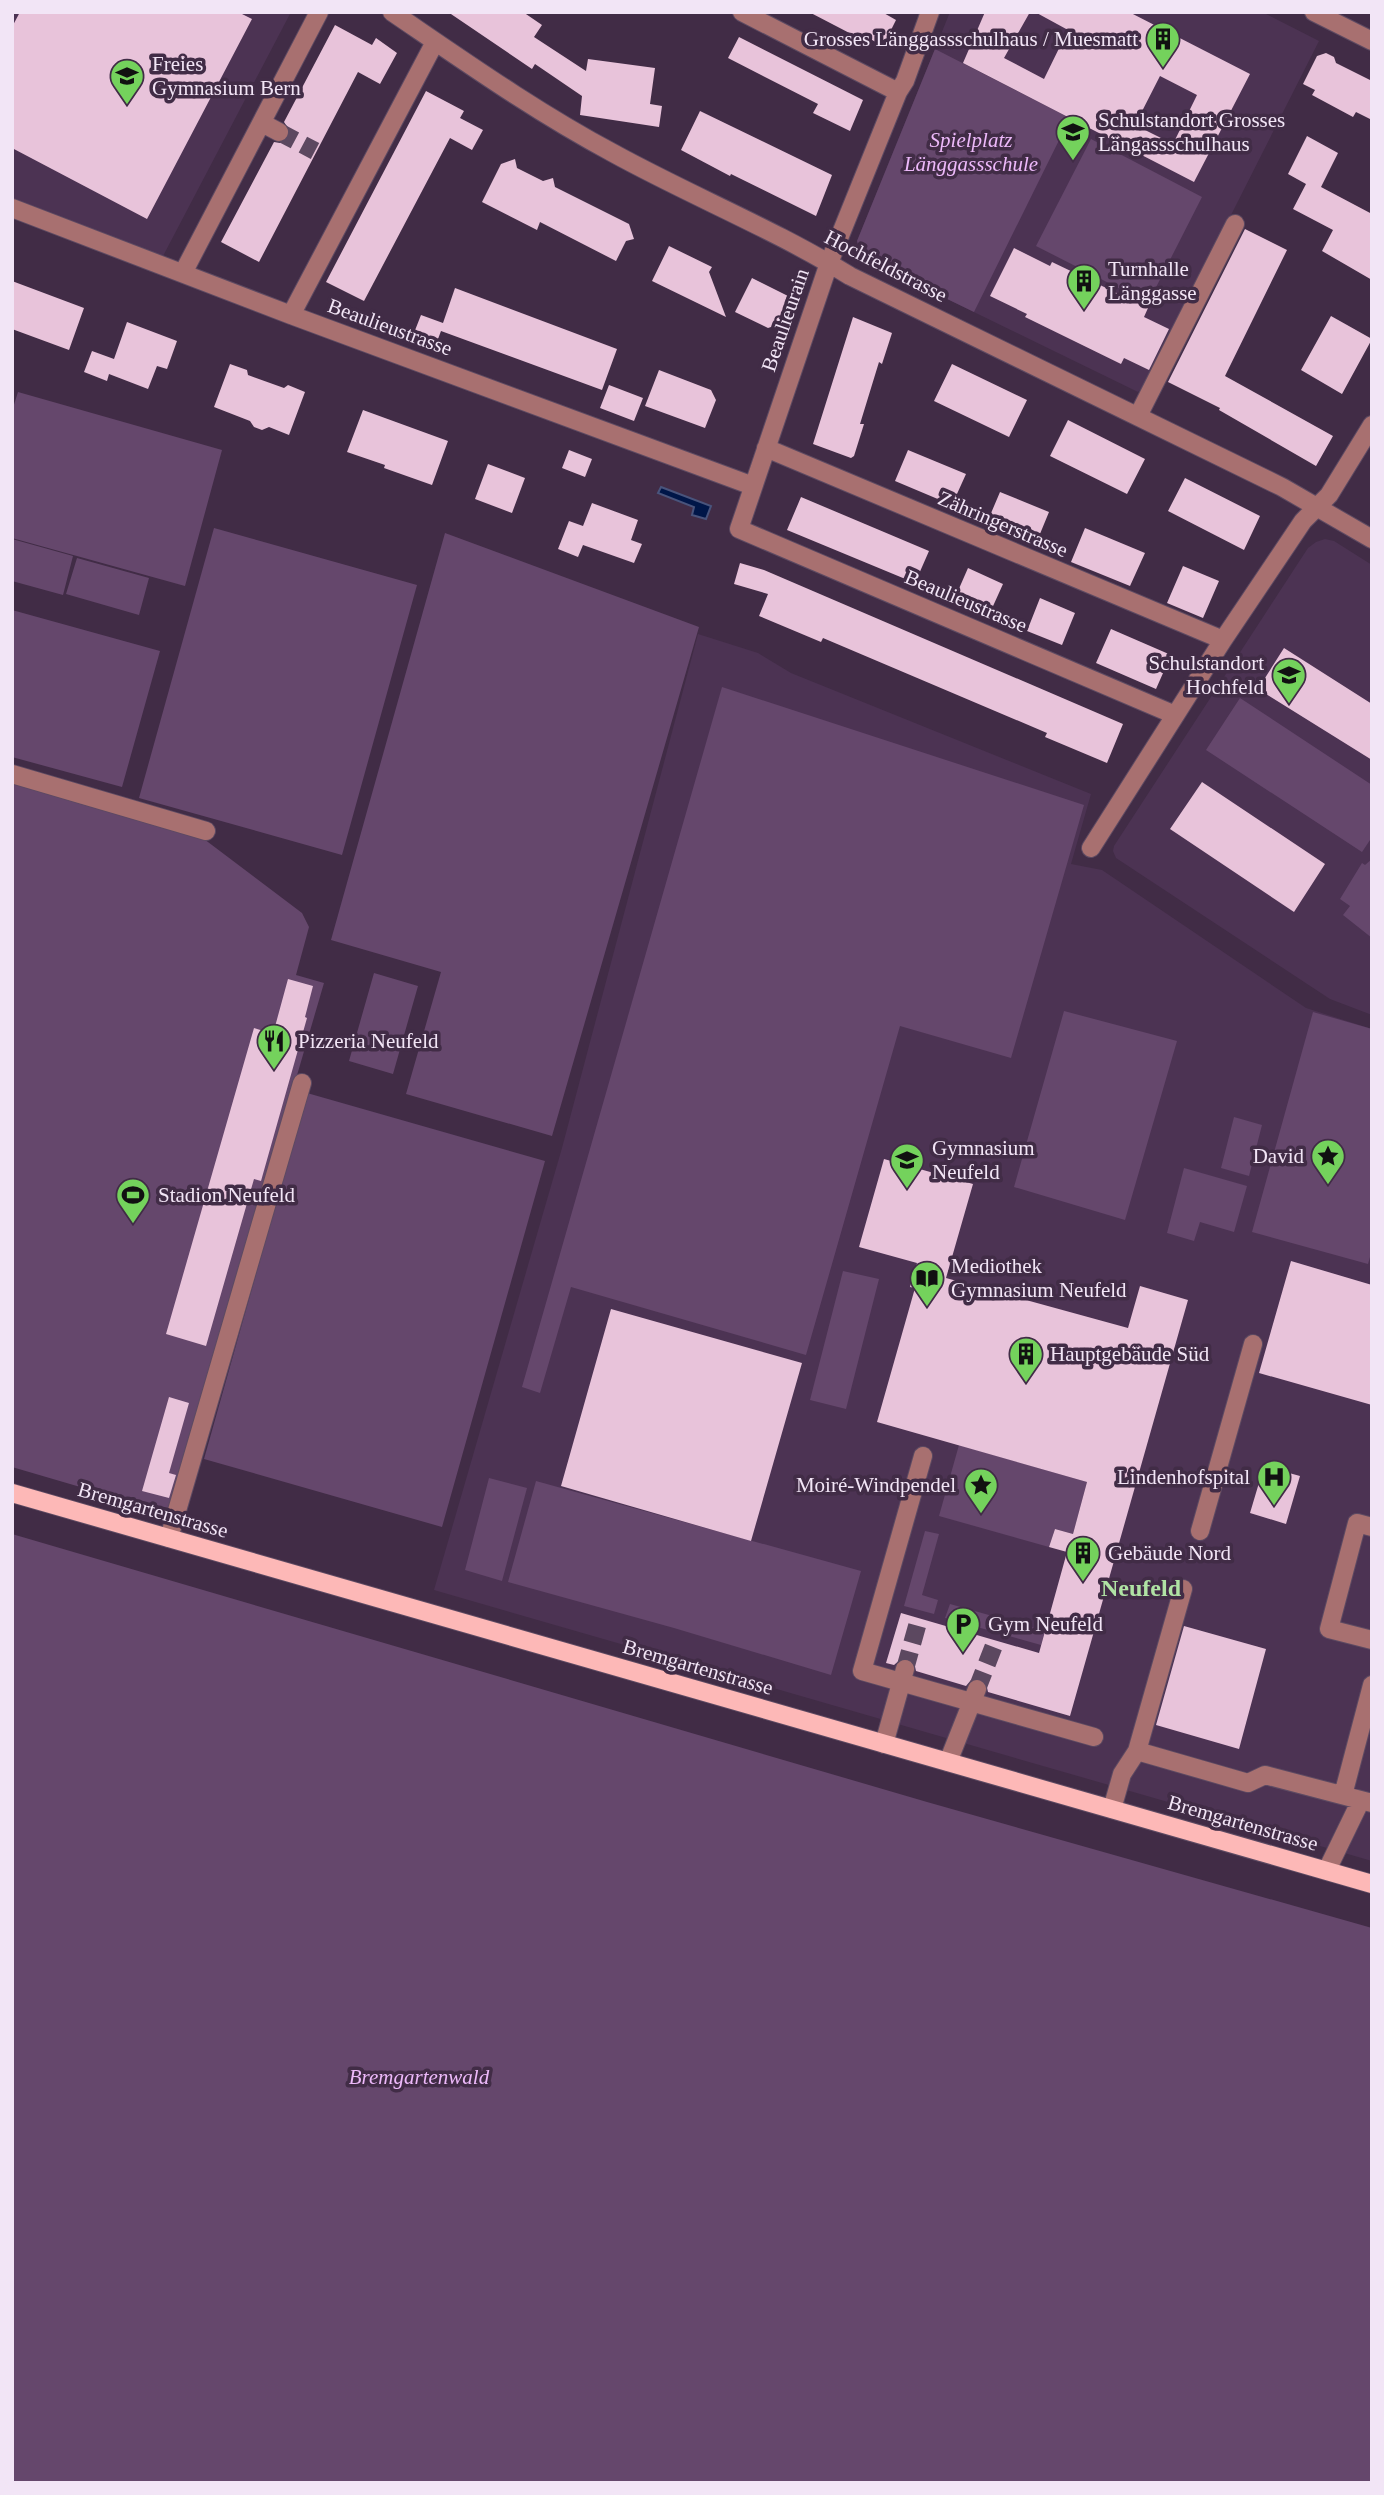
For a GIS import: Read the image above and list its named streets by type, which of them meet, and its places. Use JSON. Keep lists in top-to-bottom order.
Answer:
{
  "streets": {
    "main road": ["Bremgartenstrasse"],
    "street": [
      "Hochfeldstrasse",
      "Beaulieurain",
      "Beaulieustrasse",
      "Zähringerstrasse"
    ]
  },
  "crossings": [
    ["Hochfeldstrasse", "Beaulieurain"],
    ["Beaulieurain", "Beaulieustrasse"],
    ["Beaulieurain", "Zähringerstrasse"]
  ],
  "districts": ["Neufeld"],
  "parks": ["Spielplatz Länggassschule", "Bremgartenwald"],
  "places": {
    "building": [
      "Grosses Länggassschulhaus / Muesmatt",
      "Turnhalle Länggasse",
      "Hauptgebäude Süd",
      "Gebäude Nord"
    ],
    "school or university": [
      "Freies Gymnasium Bern",
      "Schulstandort Grosses Längassschulhaus",
      "Schulstandort Hochfeld",
      "Gymnasium Neufeld"
    ],
    "restaurant": ["Pizzeria Neufeld"],
    "place": ["David", "Moiré-Windpendel"],
    "sports": ["Stadion Neufeld"],
    "library": ["Mediothek Gymnasium Neufeld"],
    "hospital": ["Lindenhofspital"],
    "parking": ["Gym Neufeld"]
  }
}
